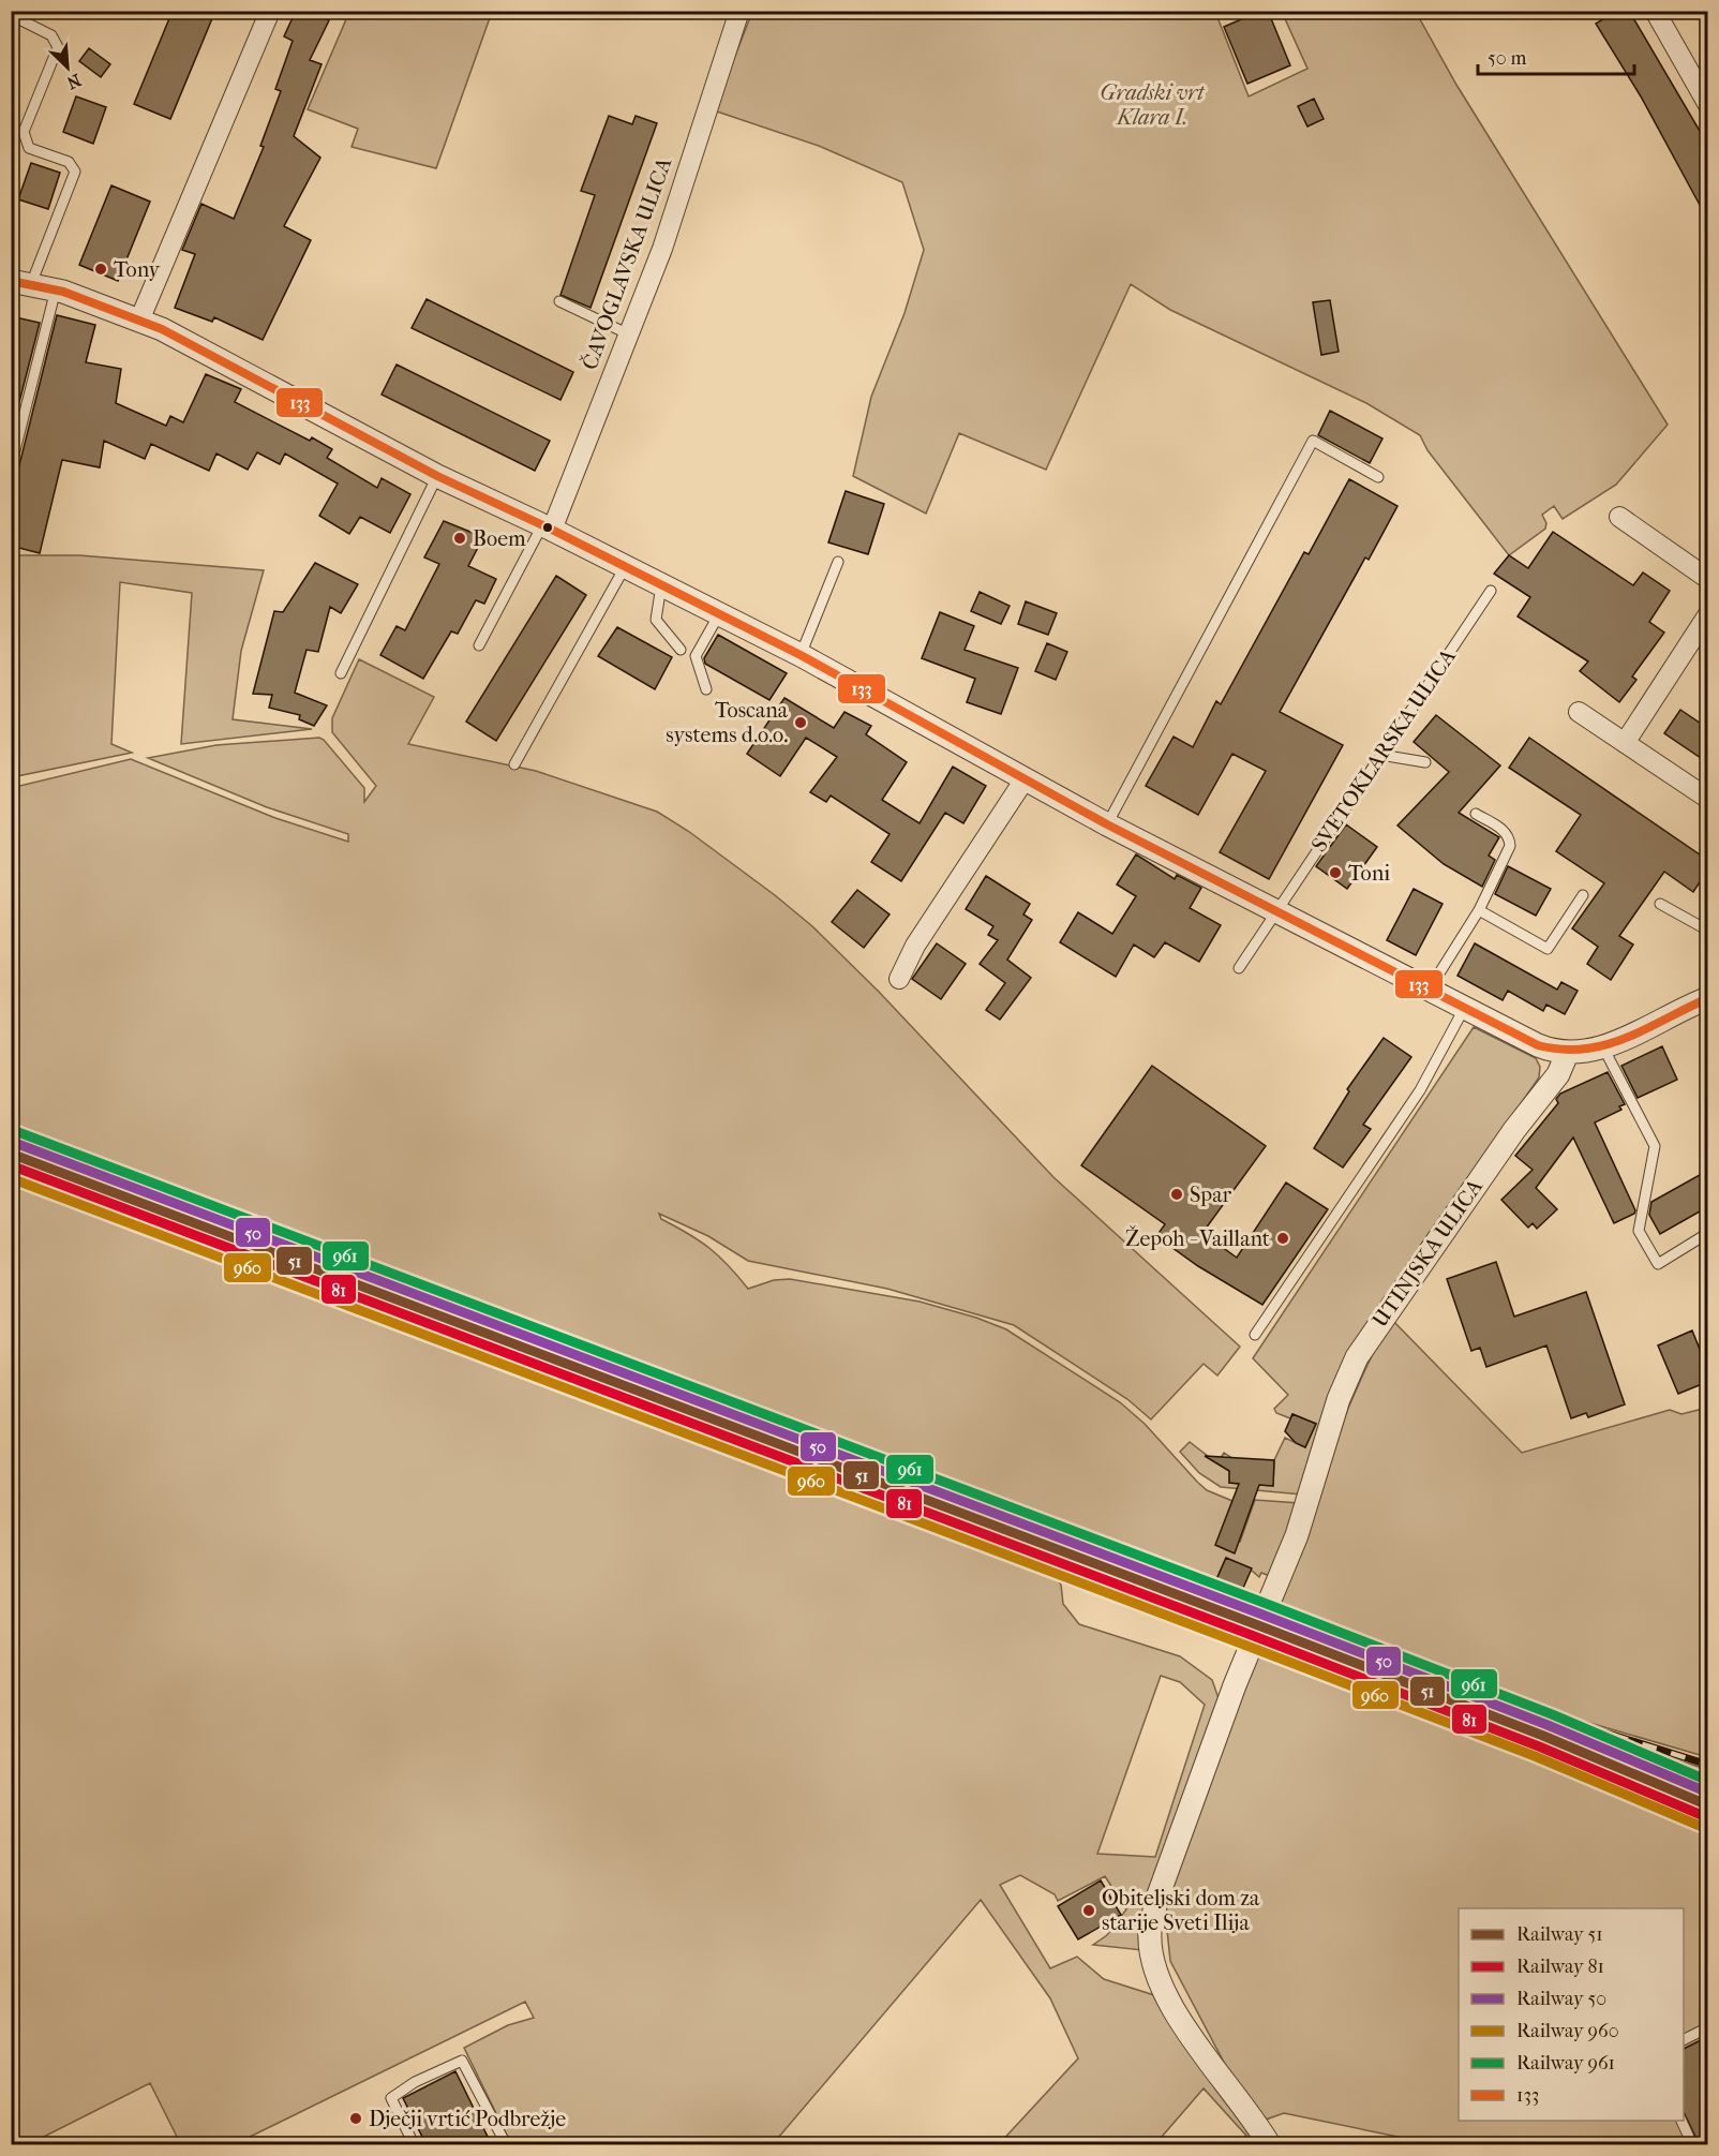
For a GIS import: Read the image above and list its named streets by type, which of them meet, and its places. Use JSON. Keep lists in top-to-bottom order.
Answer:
{
  "streets": {
    "street": ["ČAVOGLAVSKA ULICA", "UTINJSKA ULICA"],
    "lane": ["SVETOKLARSKA ULICA"]
  },
  "parks": ["Gradski vrt Klara I."],
  "places": [
    "Tony",
    "Boem",
    "Toscana systems d.o.o.",
    "Toni",
    "Spar",
    "Žepoh - Vaillant",
    "Obiteljski dom za starije Sveti Ilija",
    "Dječji vrtić Podbrežje"
  ],
  "lines": [
    "transit line 133",
    "rail line 961",
    "rail line 50",
    "rail line 51",
    "rail line 81",
    "rail line 960"
  ],
  "legend": [
    "Railway 51",
    "Railway 81",
    "Railway 50",
    "Railway 960",
    "Railway 961",
    "133"
  ],
  "scale_bar": "50 m",
  "north": "bottom right"
}
